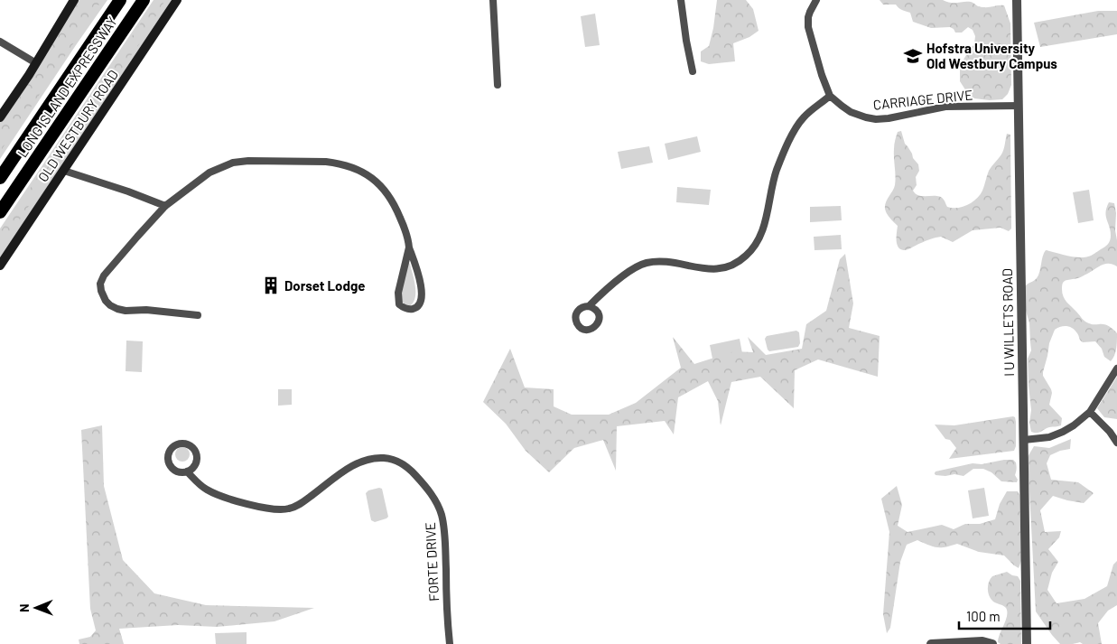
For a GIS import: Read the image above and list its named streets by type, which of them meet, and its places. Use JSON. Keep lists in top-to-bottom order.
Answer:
{
  "streets": {
    "highway": ["LONG ISLAND EXPRESSWAY"],
    "main road": ["OLD WESTBURY ROAD"],
    "street": ["CARRIAGE DRIVE", "I U WILLETS ROAD", "FORTE DRIVE"]
  },
  "crossings": [
    ["CARRIAGE DRIVE", "I U WILLETS ROAD"]
  ],
  "places": {
    "school or university": ["Hofstra University Old Westbury Campus"],
    "building": ["Dorset Lodge"]
  },
  "scale_bar": "100 m",
  "north": "left"
}
